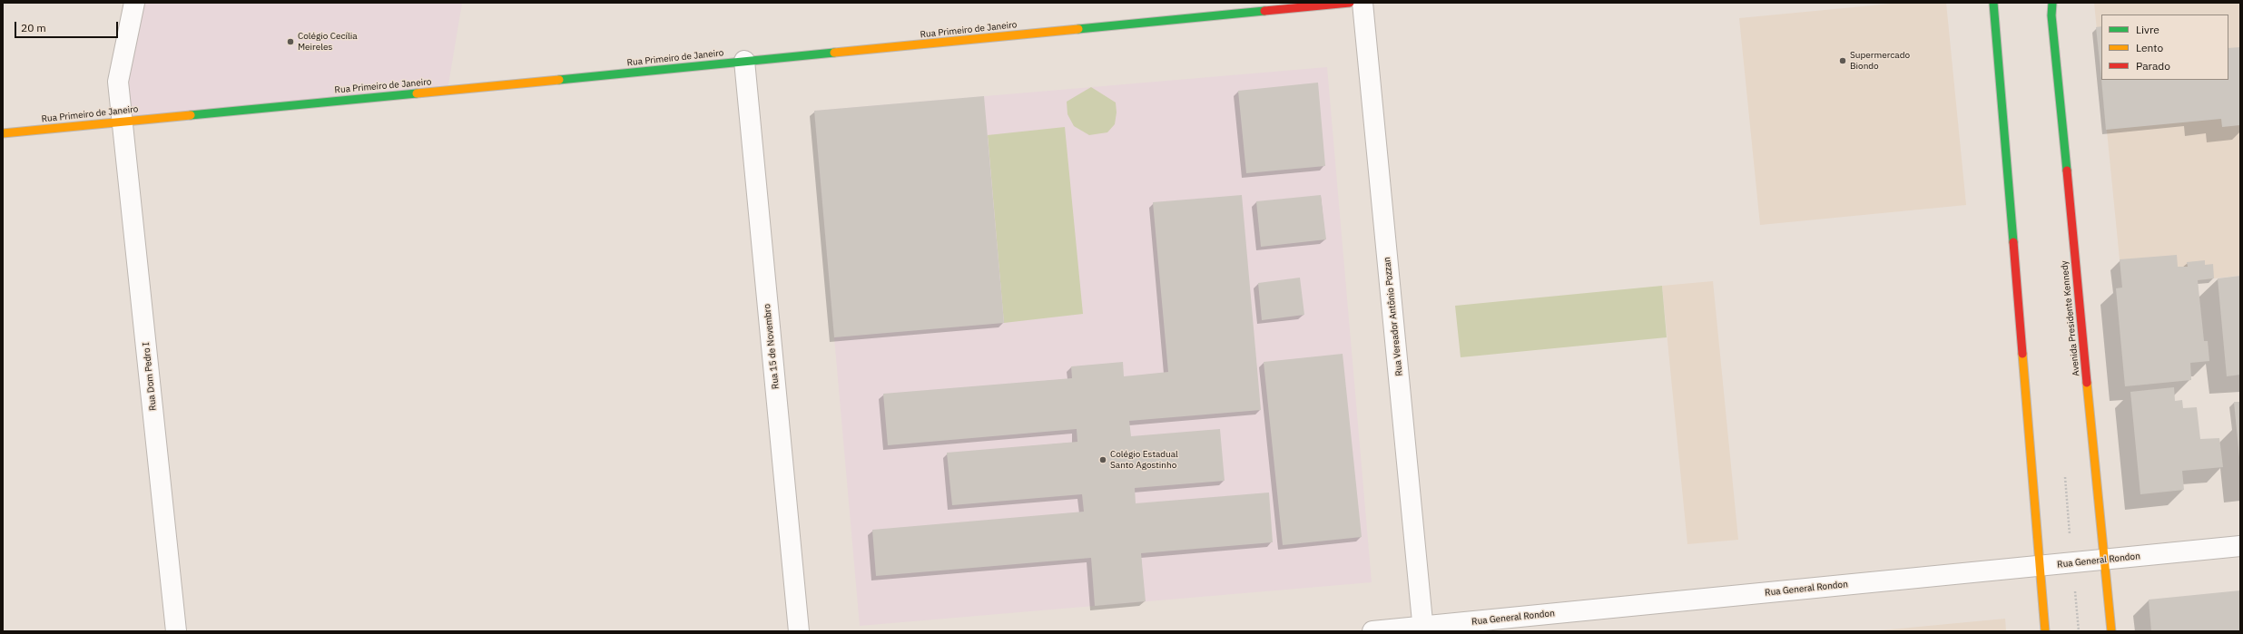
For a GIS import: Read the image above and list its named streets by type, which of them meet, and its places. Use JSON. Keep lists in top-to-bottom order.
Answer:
{
  "streets": {
    "street": [
      "Rua Primeiro de Janeiro",
      "Rua Vereador Antônio Pozzan",
      "Avenida Presidente Kennedy",
      "Rua 15 de Novembro",
      "Rua Dom Pedro I",
      "Rua General Rondon"
    ]
  },
  "crossings": [
    ["Rua Primeiro de Janeiro", "Rua 15 de Novembro"],
    ["Rua Primeiro de Janeiro", "Rua Dom Pedro I"],
    ["Rua Vereador Antônio Pozzan", "Rua General Rondon"],
    ["Avenida Presidente Kennedy", "Rua General Rondon"]
  ],
  "places": ["Colégio Cecília Meireles", "Supermercado Biondo", "Colégio Estadual Santo Agostinho"],
  "legend": ["Livre", "Lento", "Parado"],
  "scale_bar": "20 m"
}
